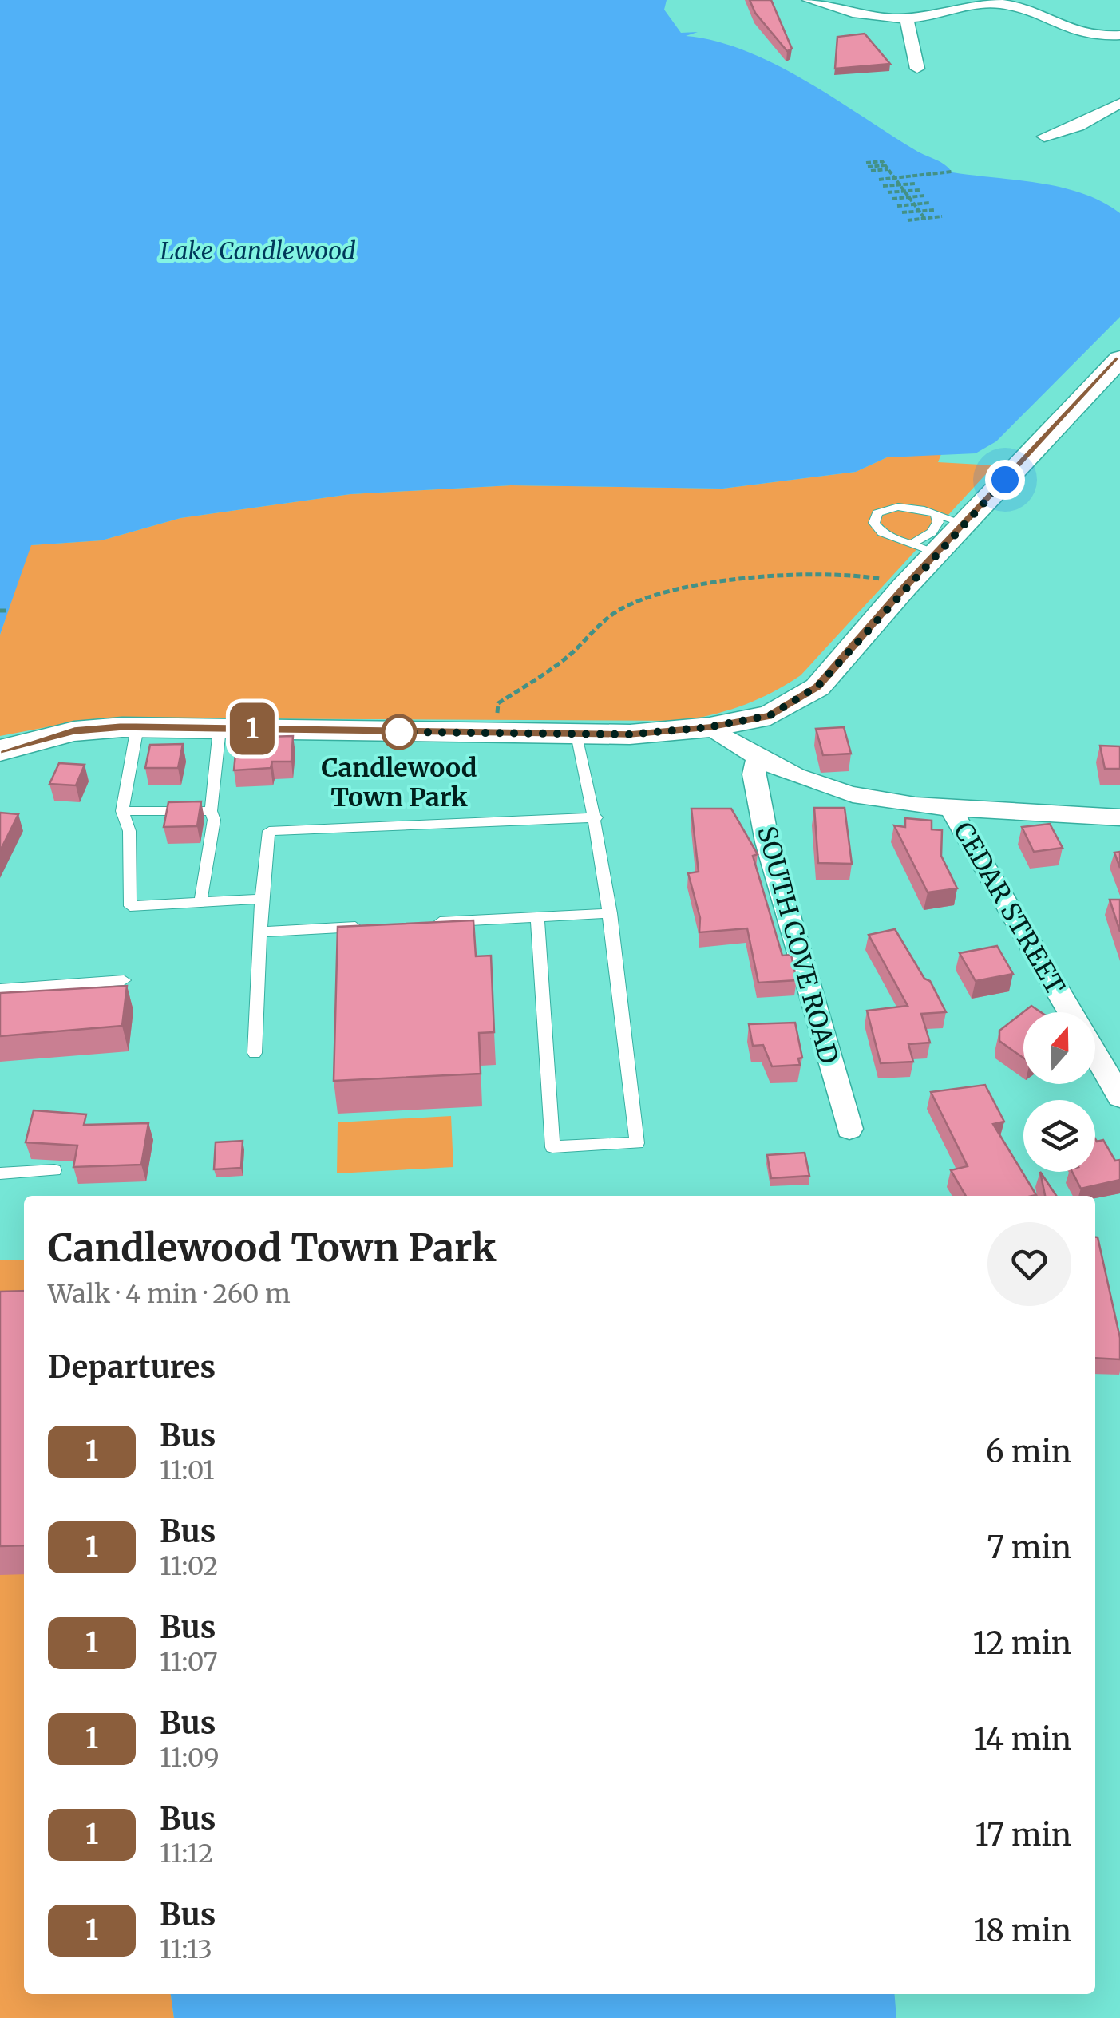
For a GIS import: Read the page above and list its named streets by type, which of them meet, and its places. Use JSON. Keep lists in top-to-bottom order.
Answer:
{
  "streets": {
    "street": ["CEDAR STREET", "SOUTH COVE ROAD"]
  },
  "crossings": [
    ["CEDAR STREET", "SOUTH COVE ROAD"]
  ],
  "water": ["Lake Candlewood"],
  "places": ["Candlewood Town Park"],
  "lines": ["bus line 1"],
  "north": "top",
  "page": {
    "on_map": "1",
    "heading": [
      ["Candlewood Town Park", "Walk · 4 min · 260 m"],
      "Departures"
    ],
    "list": [
      {
        "mark": "1",
        "name": "Bus",
        "note": "11:01",
        "value": "6 min"
      },
      {
        "mark": "1",
        "name": "Bus",
        "note": "11:02",
        "value": "7 min"
      },
      {
        "mark": "1",
        "name": "Bus",
        "note": "11:07",
        "value": "12 min"
      },
      {
        "mark": "1",
        "name": "Bus",
        "note": "11:09",
        "value": "14 min"
      },
      {
        "mark": "1",
        "name": "Bus",
        "note": "11:12",
        "value": "17 min"
      },
      {
        "mark": "1",
        "name": "Bus",
        "note": "11:13",
        "value": "18 min"
      }
    ]
  }
}
